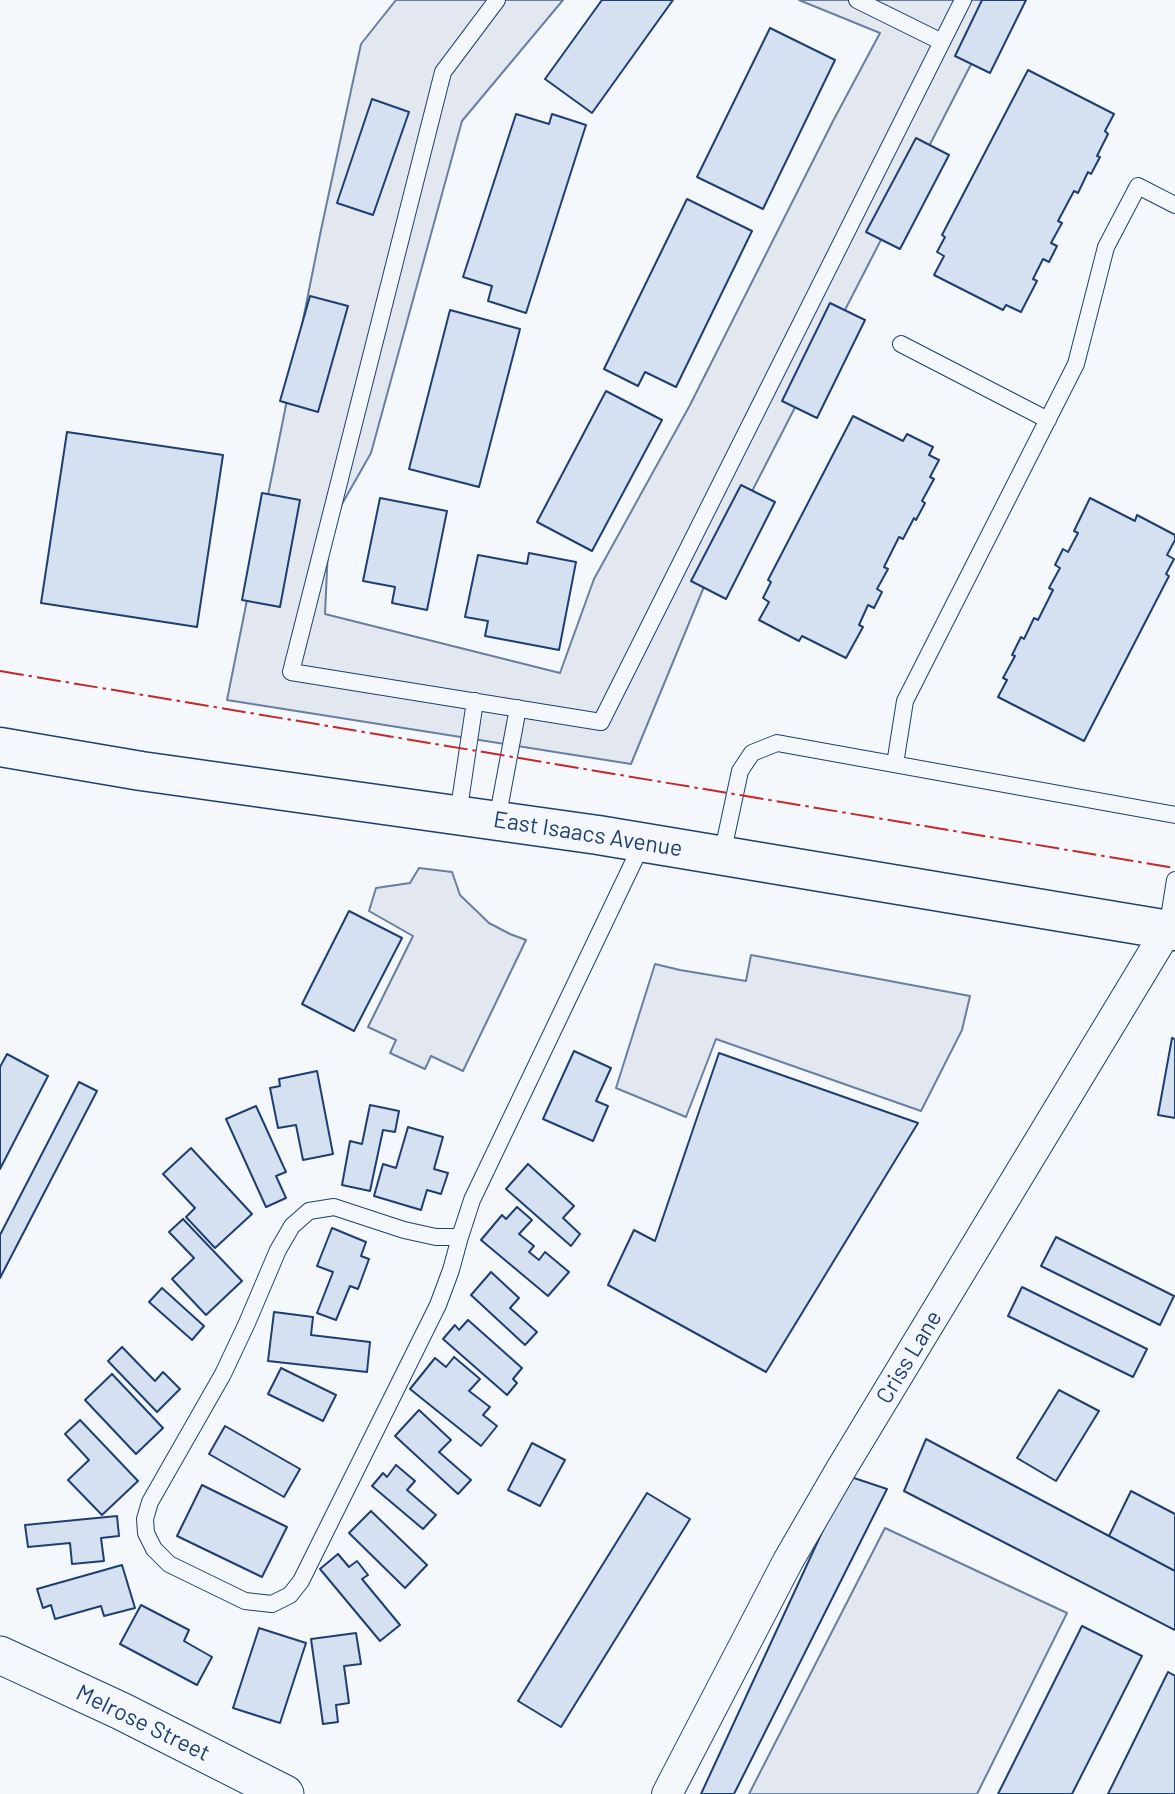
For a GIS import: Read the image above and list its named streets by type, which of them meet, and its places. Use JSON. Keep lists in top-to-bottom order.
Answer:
{
  "streets": {
    "main road": ["East Isaacs Avenue"],
    "street": ["Criss Lane", "Melrose Street"]
  },
  "crossings": [
    ["East Isaacs Avenue", "Criss Lane"]
  ]
}
